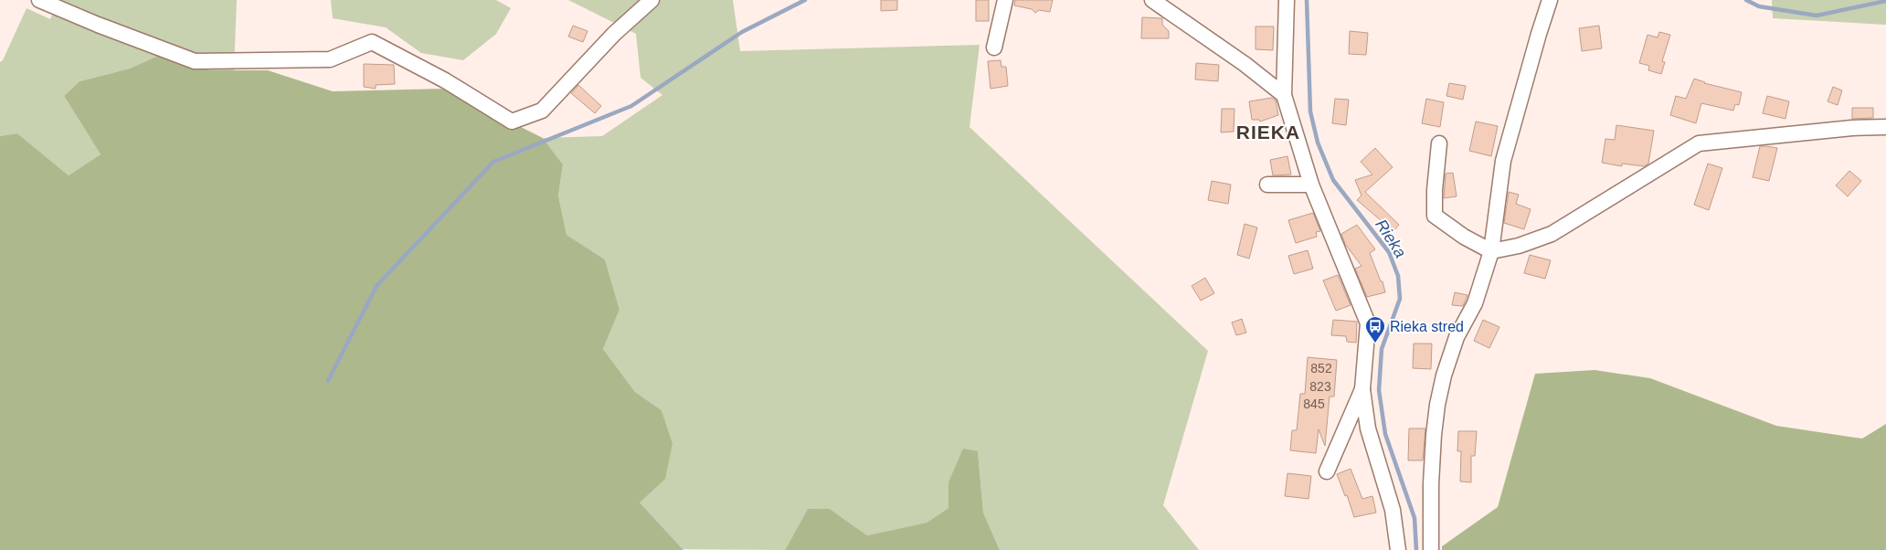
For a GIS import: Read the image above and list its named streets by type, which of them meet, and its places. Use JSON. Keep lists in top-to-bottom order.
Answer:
{
  "districts": ["RIEKA"],
  "water": ["Rieka"],
  "places": {
    "bus stop": ["Rieka stred"]
  },
  "house_numbers": ["852", "823", "845"]
}
